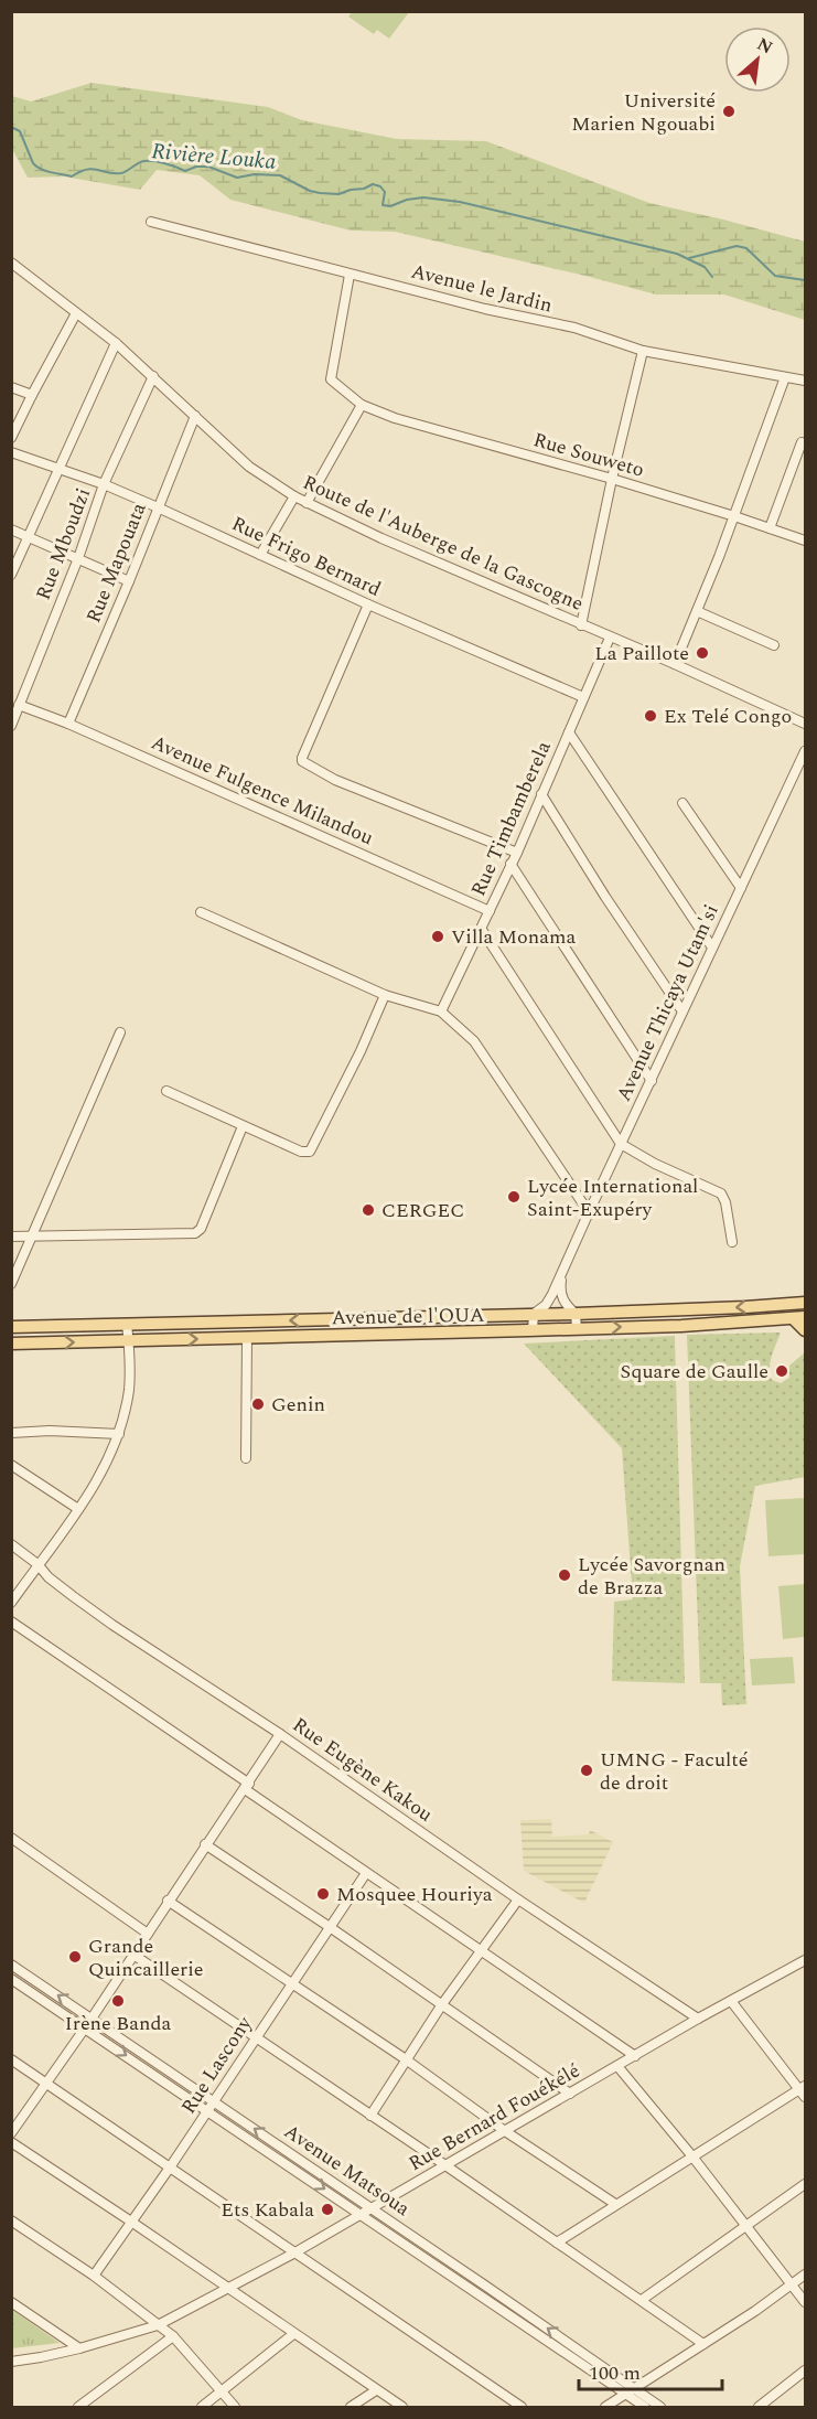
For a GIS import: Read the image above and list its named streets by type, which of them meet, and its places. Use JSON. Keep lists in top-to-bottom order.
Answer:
{
  "streets": {
    "main road": ["Avenue de l'OUA"],
    "street": [
      "Avenue le Jardin",
      "Rue Souweto",
      "Route de l'Auberge de la Gascogne",
      "Rue Mboudzi",
      "Rue Frigo Bernard",
      "Rue Mapouata",
      "Avenue Fulgence Milandou",
      "Rue Timbamberela",
      "Avenue Thicaya Utam'si",
      "Rue Eugène Kakou",
      "Rue Lascony",
      "Rue Bernard Fouékélé",
      "Avenue Matsoua"
    ]
  },
  "crossings": [
    ["Route de l'Auberge de la Gascogne", "Rue Mboudzi"],
    ["Route de l'Auberge de la Gascogne", "Rue Mapouata"],
    ["Route de l'Auberge de la Gascogne", "Rue Timbamberela"],
    ["Rue Mboudzi", "Rue Frigo Bernard"],
    ["Rue Mboudzi", "Avenue Fulgence Milandou"],
    ["Rue Frigo Bernard", "Rue Mapouata"],
    ["Rue Frigo Bernard", "Rue Timbamberela"],
    ["Rue Mapouata", "Avenue Fulgence Milandou"],
    ["Avenue Fulgence Milandou", "Rue Timbamberela"],
    ["Avenue Thicaya Utam'si", "Avenue de l'OUA"],
    ["Rue Eugène Kakou", "Rue Bernard Fouékélé"],
    ["Rue Lascony", "Avenue Matsoua"],
    ["Rue Bernard Fouékélé", "Avenue Matsoua"]
  ],
  "water": ["Rivière Louka"],
  "places": [
    "Université Marien Ngouabi",
    "La Paillote",
    "Ex Telé Congo",
    "Villa Monama",
    "Lycée International Saint-Exupéry",
    "CERGEC",
    "Square de Gaulle",
    "Genin",
    "Lycée Savorgnan de Brazza",
    "UMNG - Faculté de droit",
    "Mosquee Houriya",
    "Grande Quincaillerie",
    "Irène Banda",
    "Ets Kabala"
  ],
  "scale_bar": "100 m",
  "north": "top right"
}
